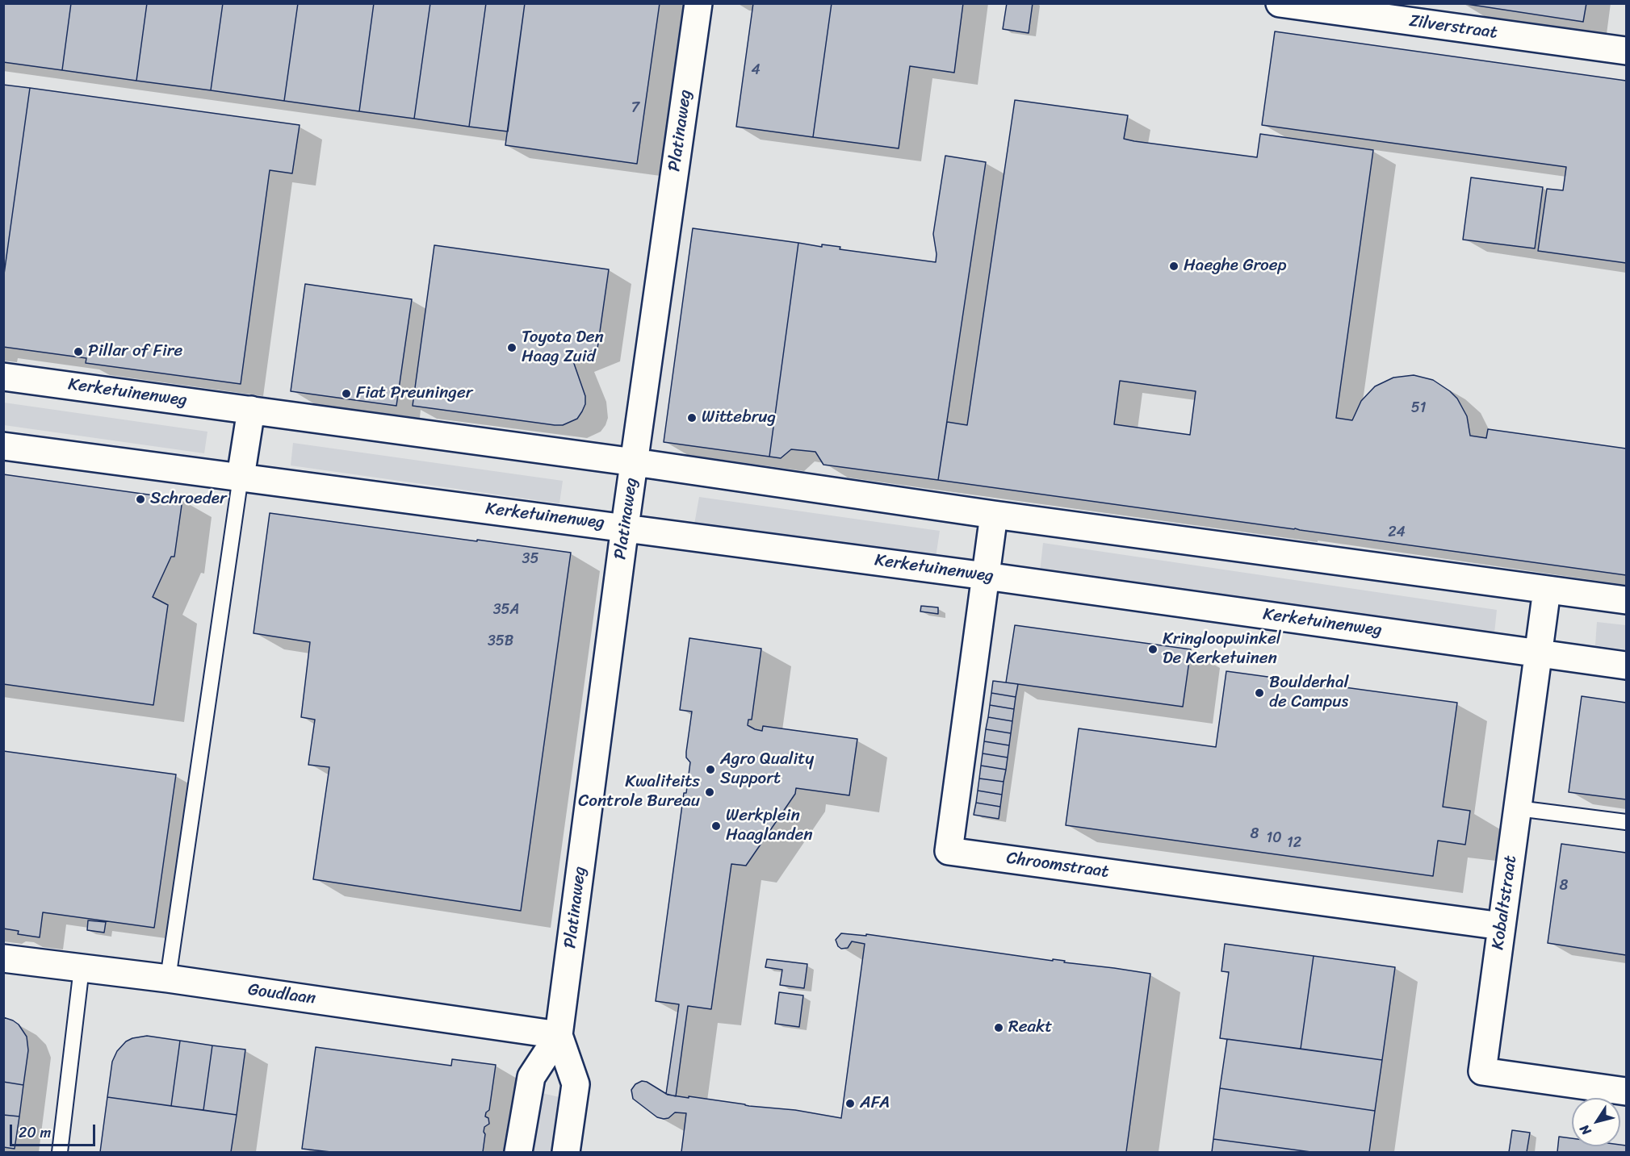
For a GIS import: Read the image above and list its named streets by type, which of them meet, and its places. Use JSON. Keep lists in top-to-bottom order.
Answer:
{
  "streets": {
    "street": [
      "Zilverstraat",
      "Platinaweg",
      "Kerketuinenweg",
      "Chroomstraat",
      "Kobaltstraat",
      "Goudlaan"
    ]
  },
  "crossings": [
    ["Platinaweg", "Kerketuinenweg"],
    ["Platinaweg", "Goudlaan"],
    ["Kerketuinenweg", "Chroomstraat"],
    ["Kerketuinenweg", "Kobaltstraat"],
    ["Chroomstraat", "Kobaltstraat"]
  ],
  "places": [
    "Haeghe Groep",
    "Toyota Den Haag Zuid",
    "Pillar of Fire",
    "Fiat Preuninger",
    "Wittebrug",
    "Schroeder",
    "Kringloopwinkel De Kerketuinen",
    "Boulderhal de Campus",
    "Agro Quality Support",
    "Kwaliteits Controle Bureau",
    "Werkplein Haaglanden",
    "Reakt",
    "AFA"
  ],
  "house_numbers": [
    "4",
    "7",
    "51",
    "24",
    "35",
    "35A",
    "35B",
    "8",
    "10",
    "12",
    "8"
  ],
  "scale_bar": "20 m",
  "north": "bottom left"
}
